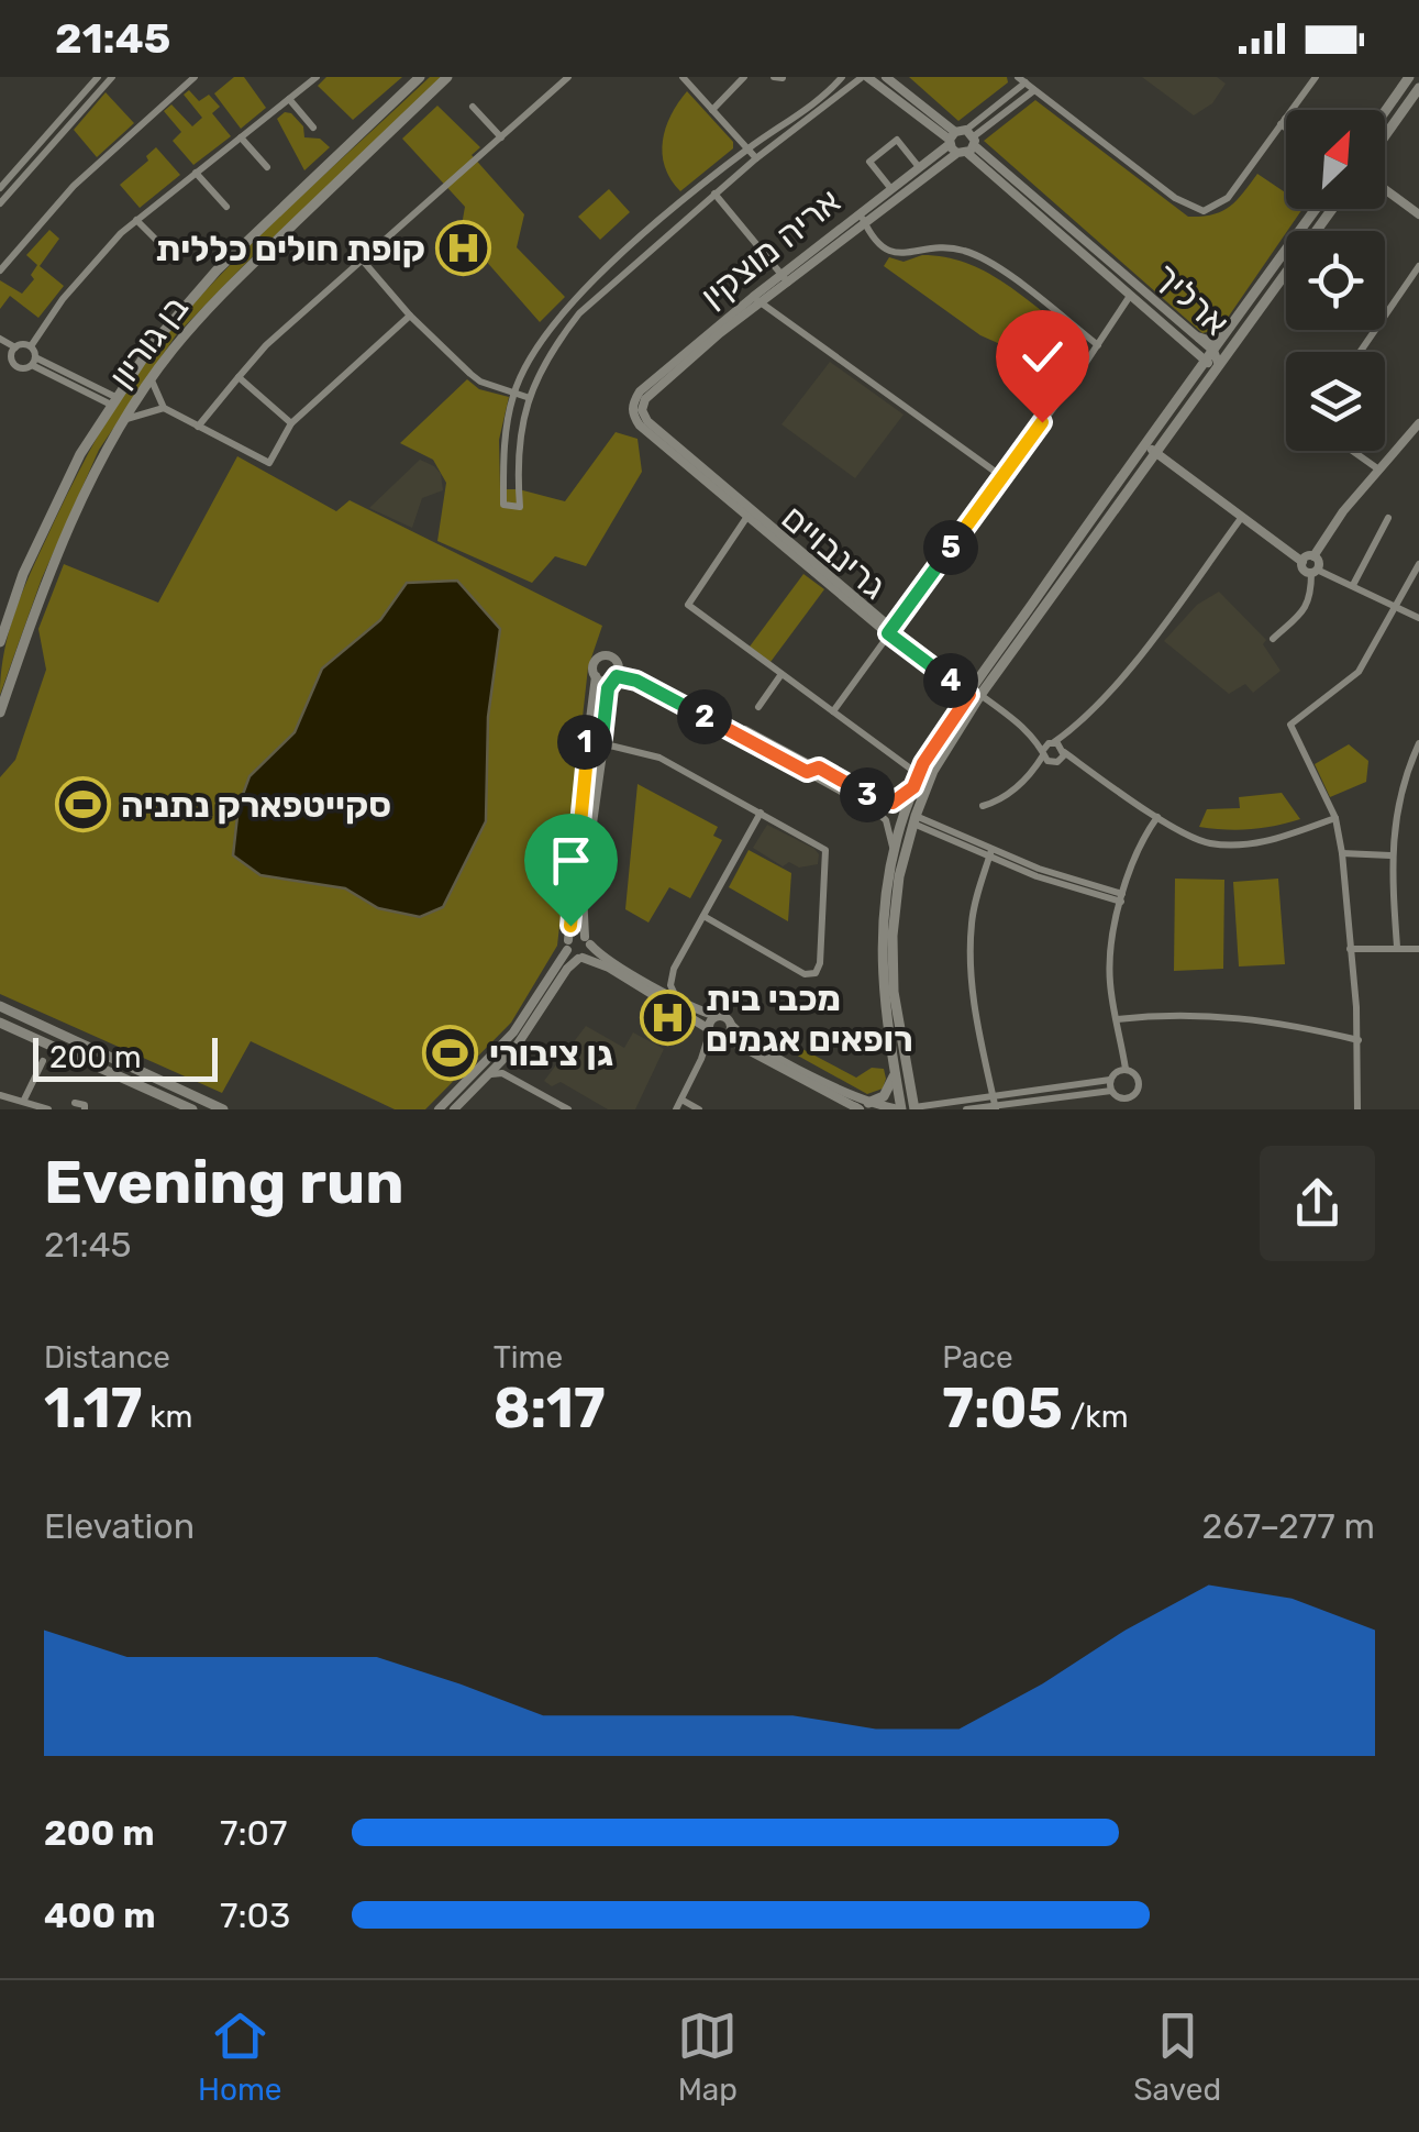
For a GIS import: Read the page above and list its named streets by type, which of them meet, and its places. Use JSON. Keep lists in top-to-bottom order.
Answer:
{
  "streets": {
    "main road": ["בן גוריון"],
    "street": ["אריה מוצקין", "ארליך", "גרינבויים"]
  },
  "crossings": [
    ["אריה מוצקין", "ארליך"],
    ["אריה מוצקין", "גרינבויים"]
  ],
  "places": {
    "hospital": ["קופת חולים כללית", "מכבי בית רופאים אגמים"],
    "sports": ["סקייטפארק נתניה", "גן ציבורי"]
  },
  "scale_bar": "200 m",
  "north": "top right",
  "page": {
    "status": "21:45",
    "pins": [
      "5",
      "4",
      "2",
      "1",
      "3"
    ],
    "scale": "200 m",
    "heading": ["Evening run", "21:45"],
    "stats": [
      ["Distance", "1.17 km"],
      ["Time", "8:17"],
      ["Pace", "7:05 /km"]
    ],
    "chart": ["Elevation", "267–277 m"],
    "list": [
      {
        "name": "200 m",
        "note": "7:07"
      },
      {
        "name": "400 m",
        "note": "7:03"
      }
    ],
    "tabs": ["Home", "Map", "Saved"]
  }
}
